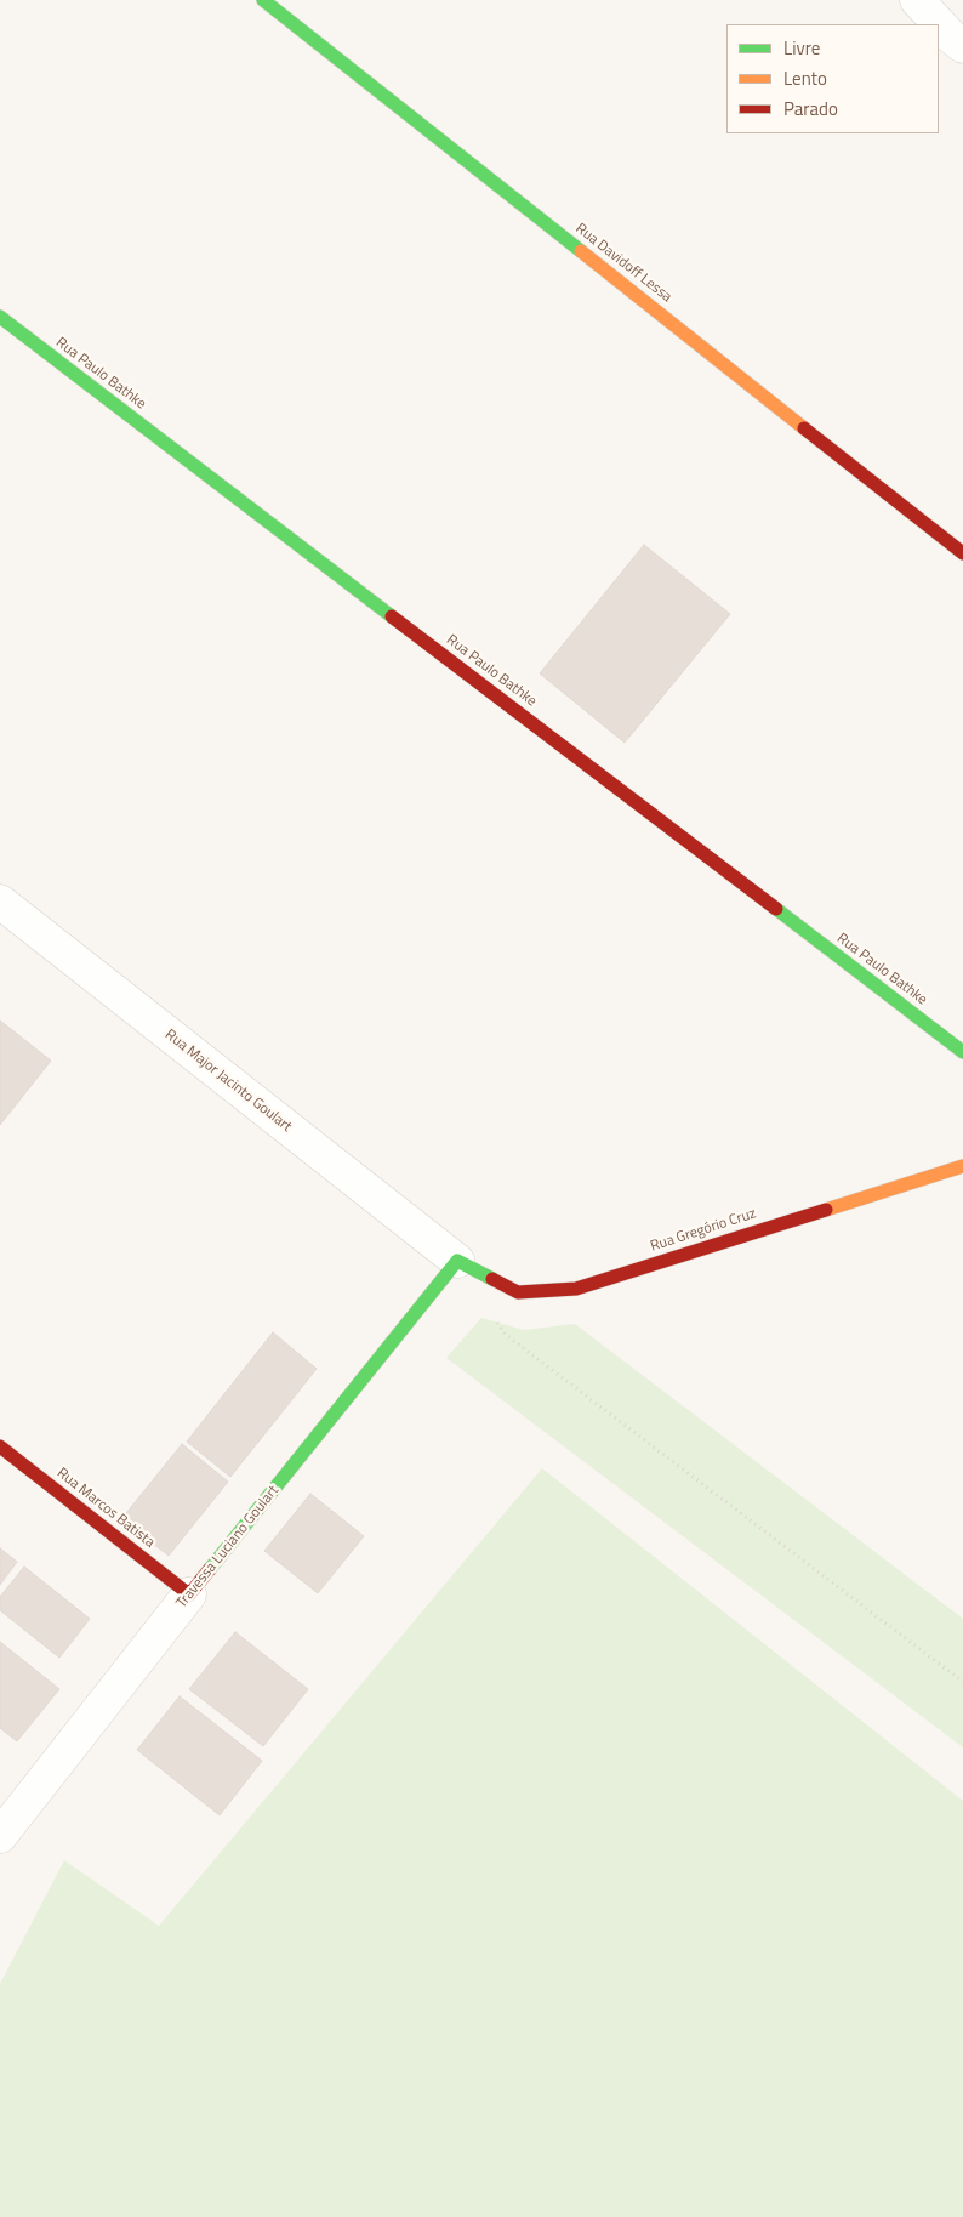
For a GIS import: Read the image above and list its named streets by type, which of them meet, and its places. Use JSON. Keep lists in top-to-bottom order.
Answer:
{
  "streets": {
    "main road": [
      "Rua Davidoff Lessa",
      "Rua Paulo Bathke",
      "Rua Gregório Cruz",
      "Rua Marcos Batista",
      "Travessa Luciano Goulart"
    ],
    "street": ["Rua Major Jacinto Goulart"]
  },
  "crossings": [
    ["Rua Major Jacinto Goulart", "Rua Gregório Cruz"],
    ["Rua Major Jacinto Goulart", "Travessa Luciano Goulart"],
    ["Rua Gregório Cruz", "Travessa Luciano Goulart"],
    ["Rua Marcos Batista", "Travessa Luciano Goulart"]
  ],
  "legend": ["Livre", "Lento", "Parado"]
}
